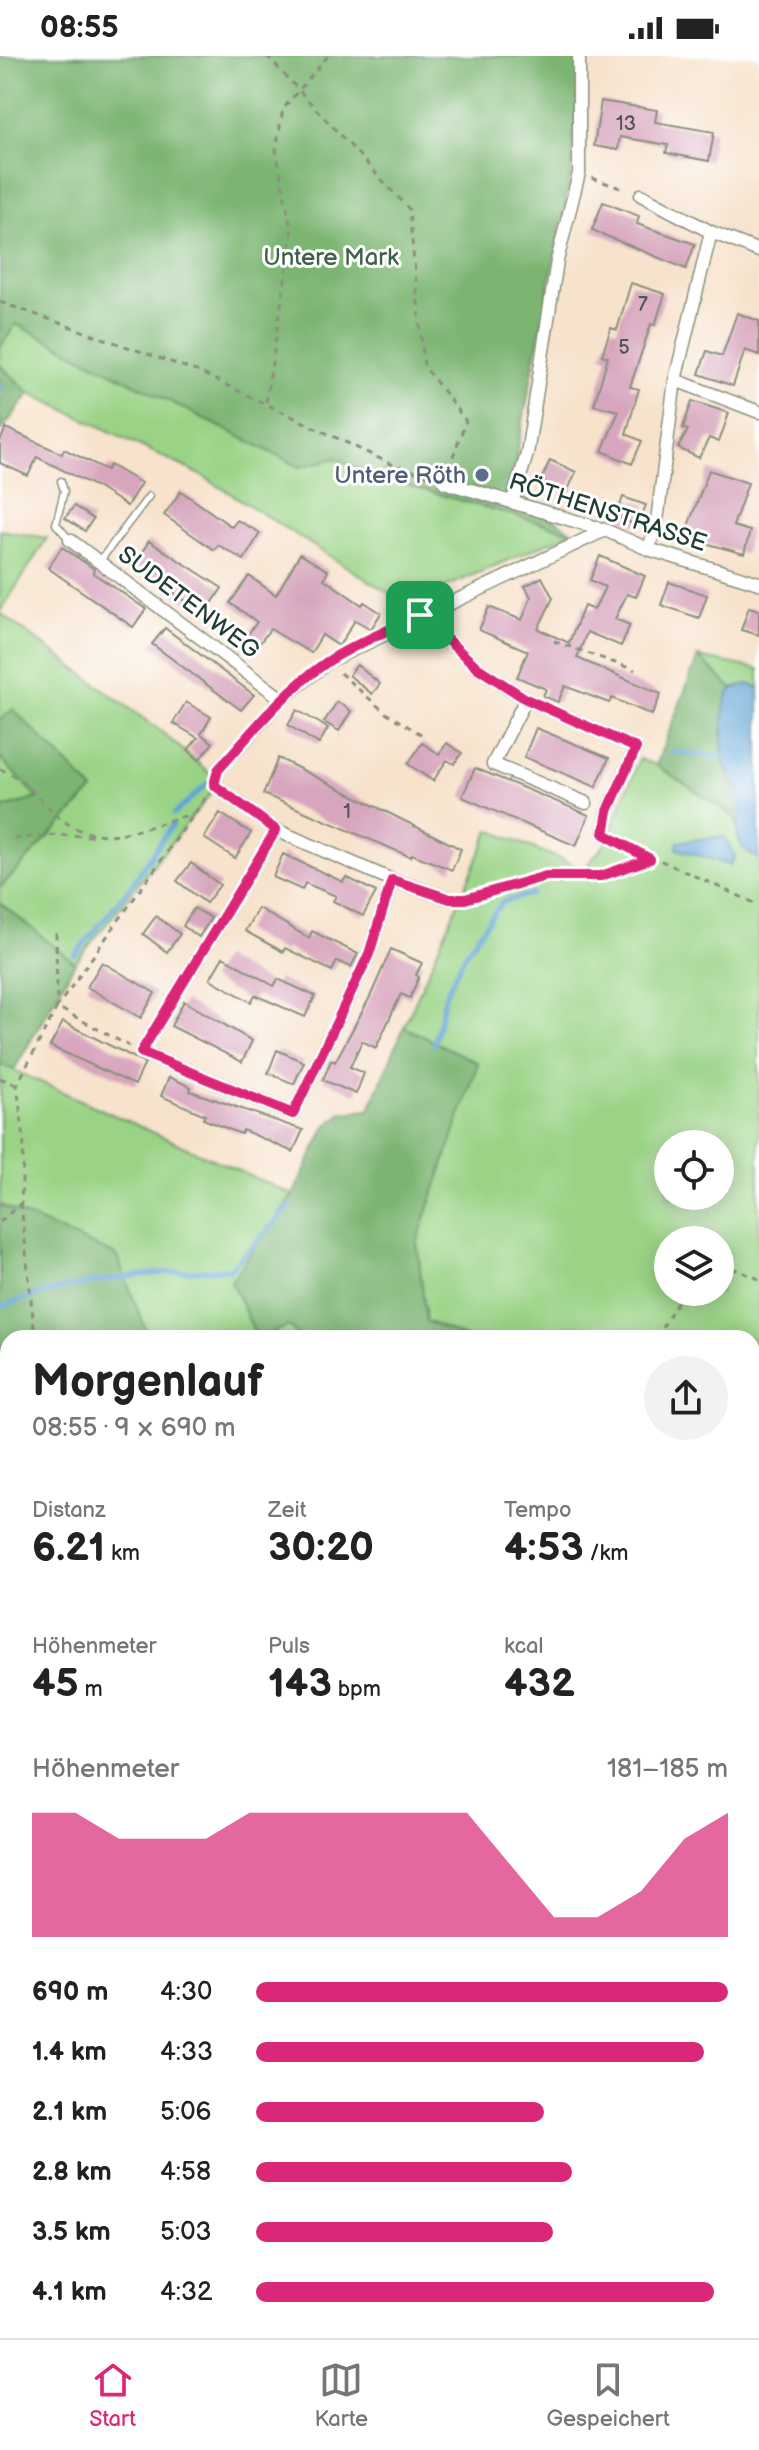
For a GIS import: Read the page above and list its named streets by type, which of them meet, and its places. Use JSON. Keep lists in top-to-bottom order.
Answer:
{
  "streets": {
    "street": ["RÖTHENSTRASSE", "SUDETENWEG"]
  },
  "parks": ["Untere Mark"],
  "places": ["Untere Röth"],
  "house_numbers": [
    "13",
    "7",
    "5",
    "1"
  ],
  "page": {
    "status": "08:55",
    "heading": ["Morgenlauf", "08:55 · 9 × 690 m"],
    "stats": [
      ["Distanz", "6.21 km"],
      ["Zeit", "30:20"],
      ["Tempo", "4:53 /km"],
      ["Höhenmeter", "45 m"],
      ["Puls", "143 bpm"],
      ["kcal", "432"]
    ],
    "chart": ["Höhenmeter", "181–185 m"],
    "list": [
      {
        "name": "690 m",
        "note": "4:30"
      },
      {
        "name": "1.4 km",
        "note": "4:33"
      },
      {
        "name": "2.1 km",
        "note": "5:06"
      },
      {
        "name": "2.8 km",
        "note": "4:58"
      },
      {
        "name": "3.5 km",
        "note": "5:03"
      },
      {
        "name": "4.1 km",
        "note": "4:32"
      }
    ],
    "tabs": ["Start", "Karte", "Gespeichert"]
  }
}
